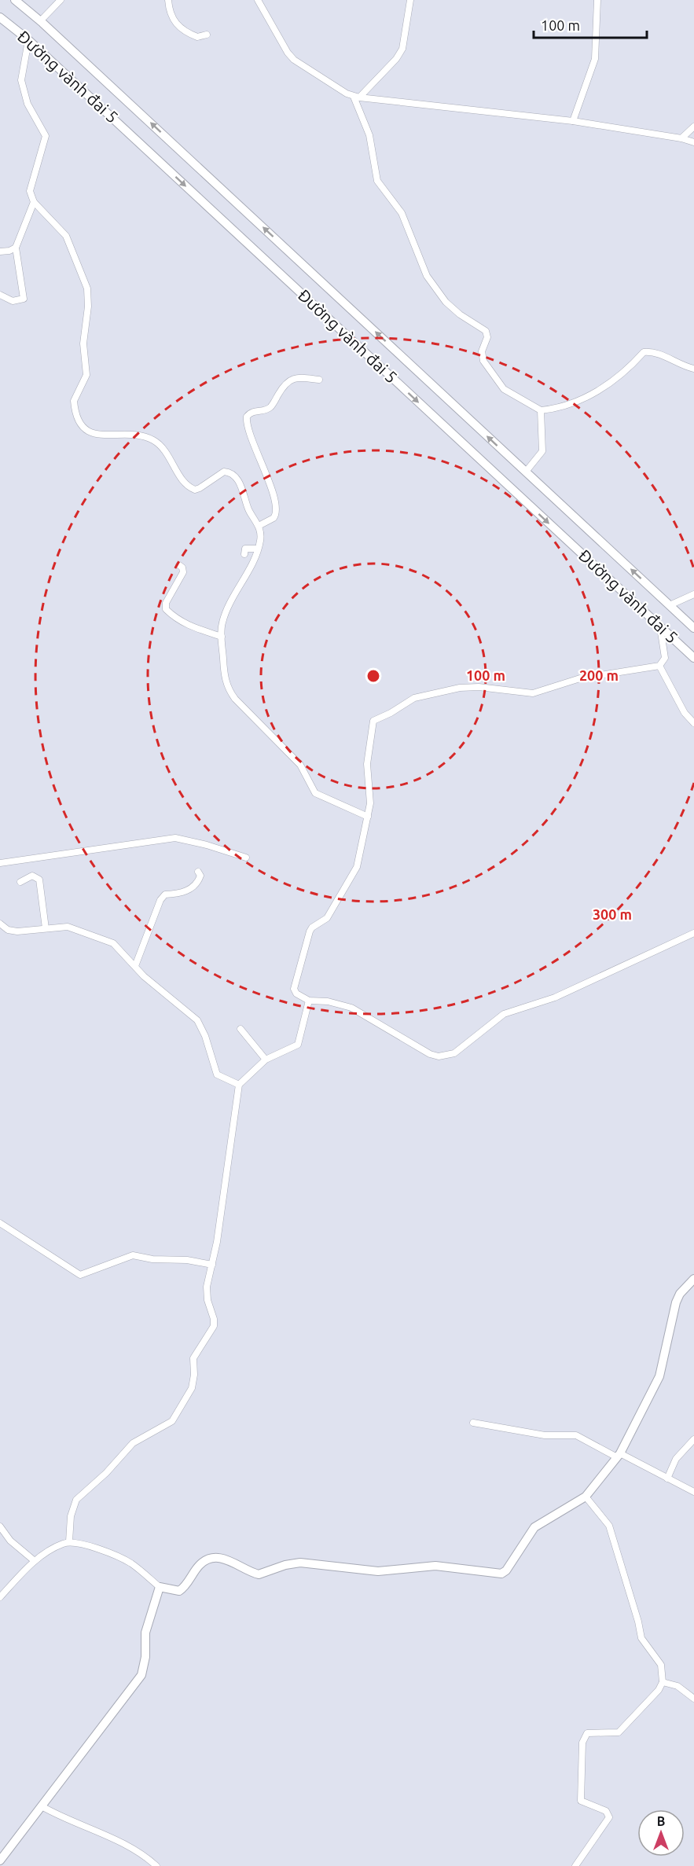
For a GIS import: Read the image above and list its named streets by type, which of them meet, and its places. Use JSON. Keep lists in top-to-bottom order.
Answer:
{
  "streets": {
    "main road": ["Đường vành đai 5"]
  },
  "scale_bar": "100 m",
  "north": "top",
  "rings": ["100 m", "200 m", "300 m"]
}
